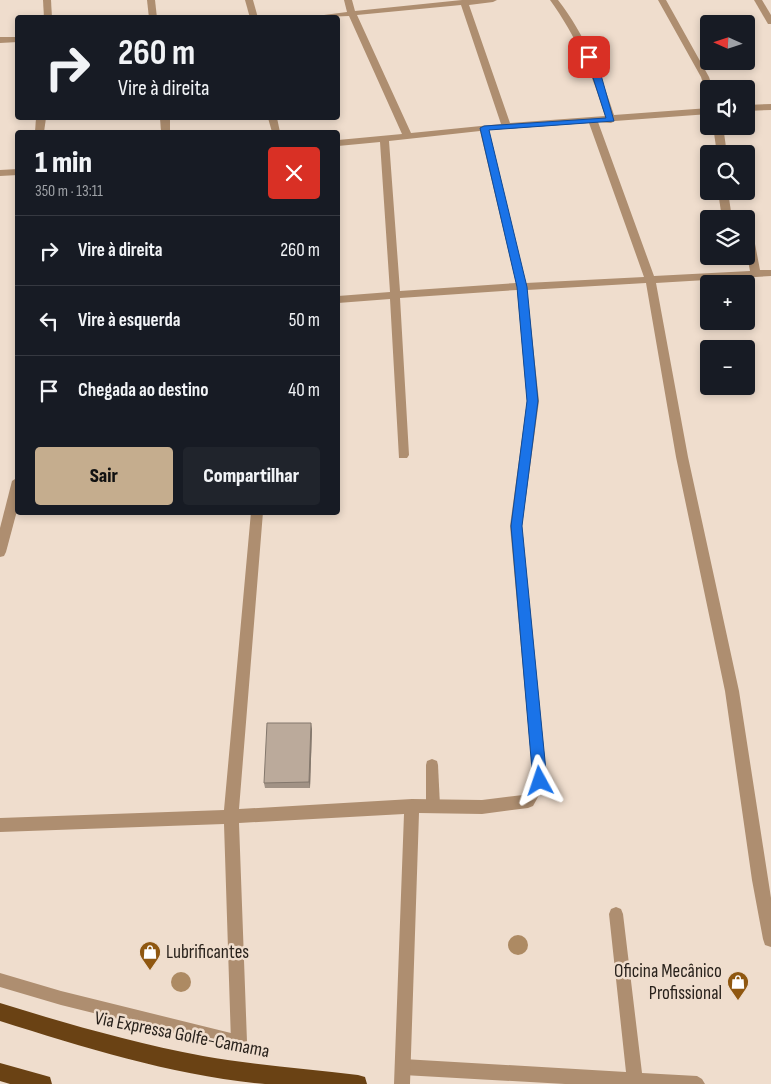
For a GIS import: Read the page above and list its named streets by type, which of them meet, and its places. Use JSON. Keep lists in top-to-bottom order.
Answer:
{
  "streets": {
    "highway": ["Via Expressa Golfe-Camama"]
  },
  "places": {
    "shop": ["Lubrificantes", "Oficina Mecânico Profissional"]
  },
  "north": "left",
  "page": {
    "map_buttons": ["+", "−"],
    "turn": ["260 m", "Vire à direita"],
    "heading": ["1 min", "350 m · 13:11"],
    "list": [
      {
        "name": "Vire à direita",
        "value": "260 m"
      },
      {
        "name": "Vire à esquerda",
        "value": "50 m"
      },
      {
        "name": "Chegada ao destino",
        "value": "40 m"
      }
    ],
    "buttons": ["Sair", "Compartilhar"]
  }
}
